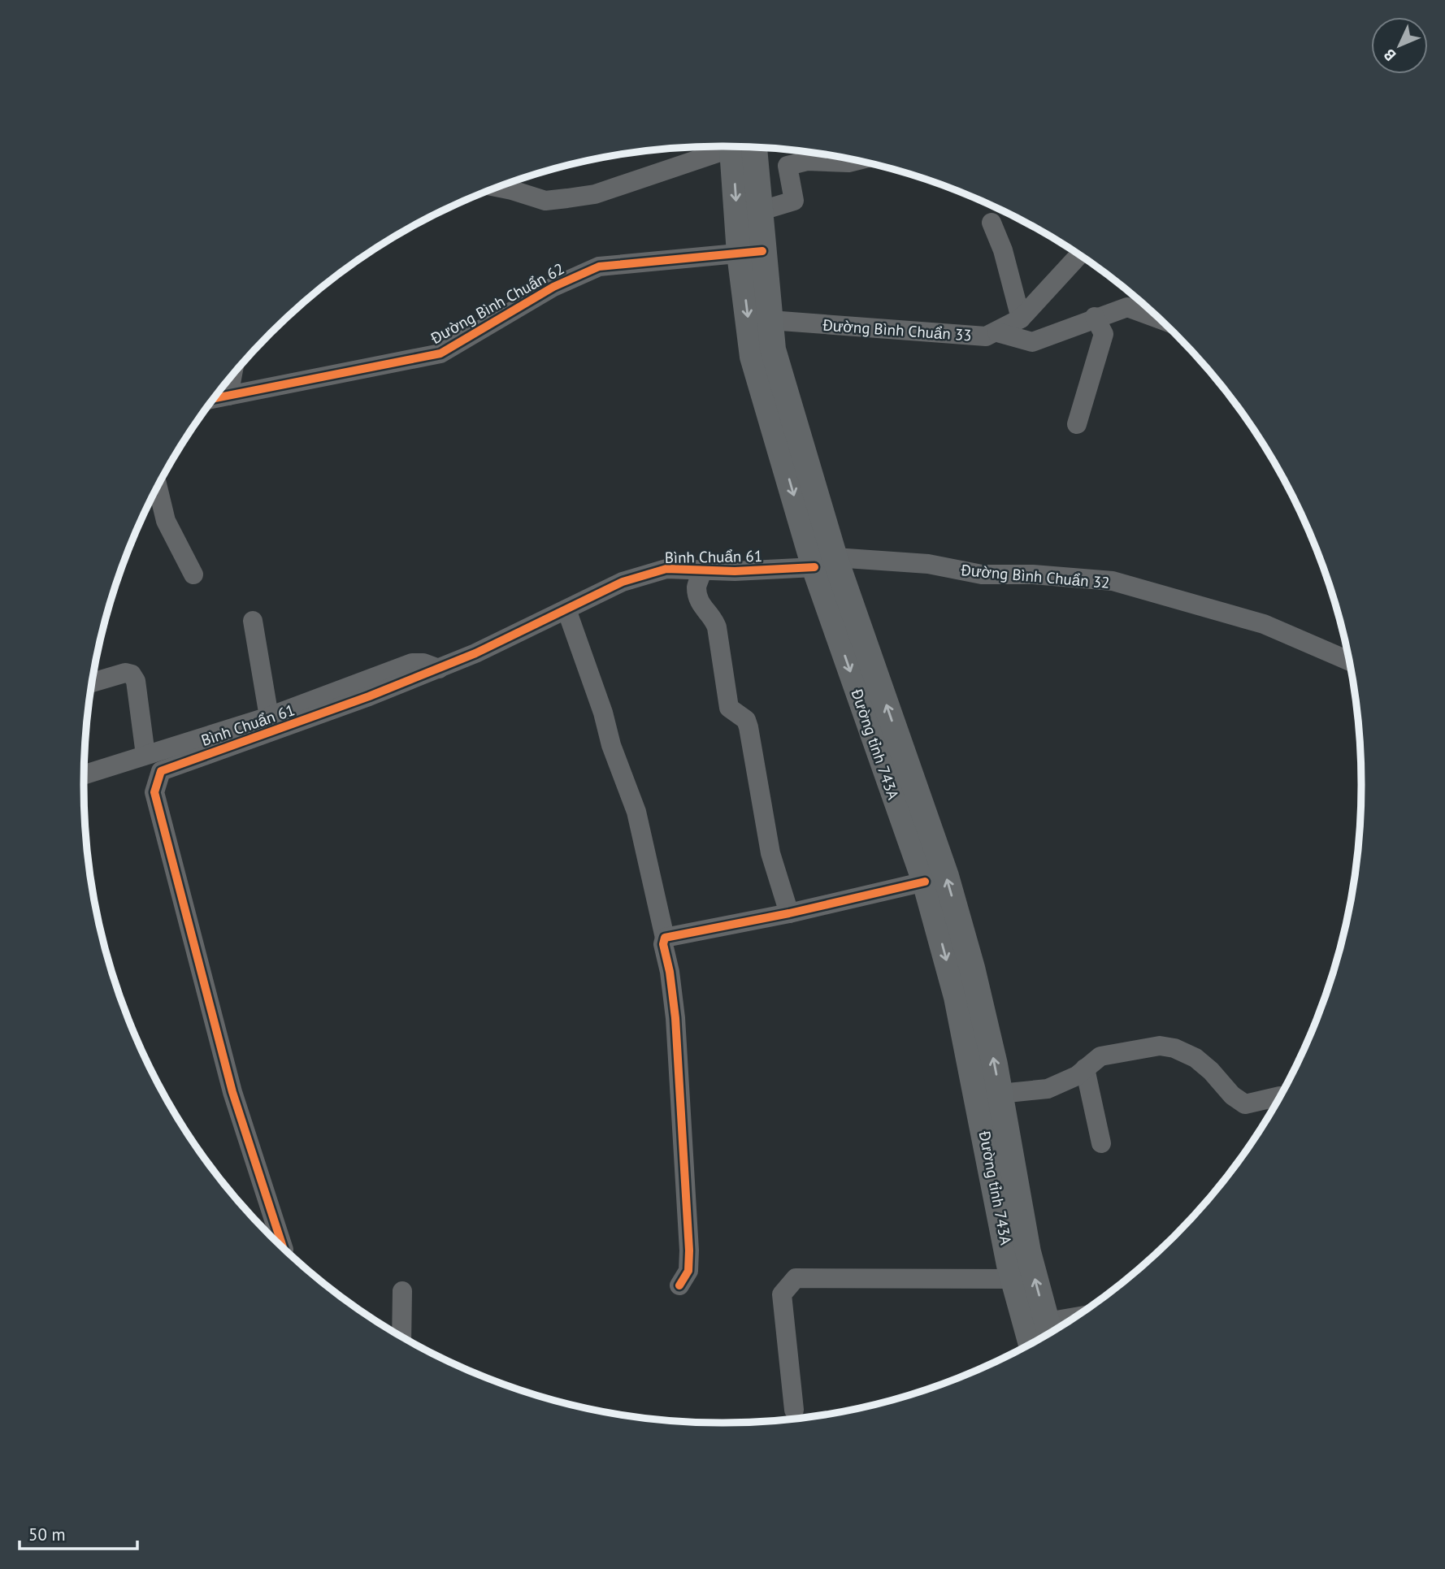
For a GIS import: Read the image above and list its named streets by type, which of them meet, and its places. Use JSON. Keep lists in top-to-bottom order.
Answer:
{
  "streets": {
    "main road": ["Đường tỉnh 743A"],
    "street": [
      "Đường Bình Chuẩn 62",
      "Đường Bình Chuẩn 33",
      "Bình Chuẩn 61",
      "Đường Bình Chuẩn 32"
    ]
  },
  "crossings": [
    ["Đường Bình Chuẩn 62", "Đường tỉnh 743A"],
    ["Đường Bình Chuẩn 33", "Đường tỉnh 743A"],
    ["Bình Chuẩn 61", "Đường Bình Chuẩn 32"],
    ["Bình Chuẩn 61", "Đường tỉnh 743A"],
    ["Đường Bình Chuẩn 32", "Đường tỉnh 743A"]
  ],
  "scale_bar": "50 m",
  "north": "bottom left"
}
